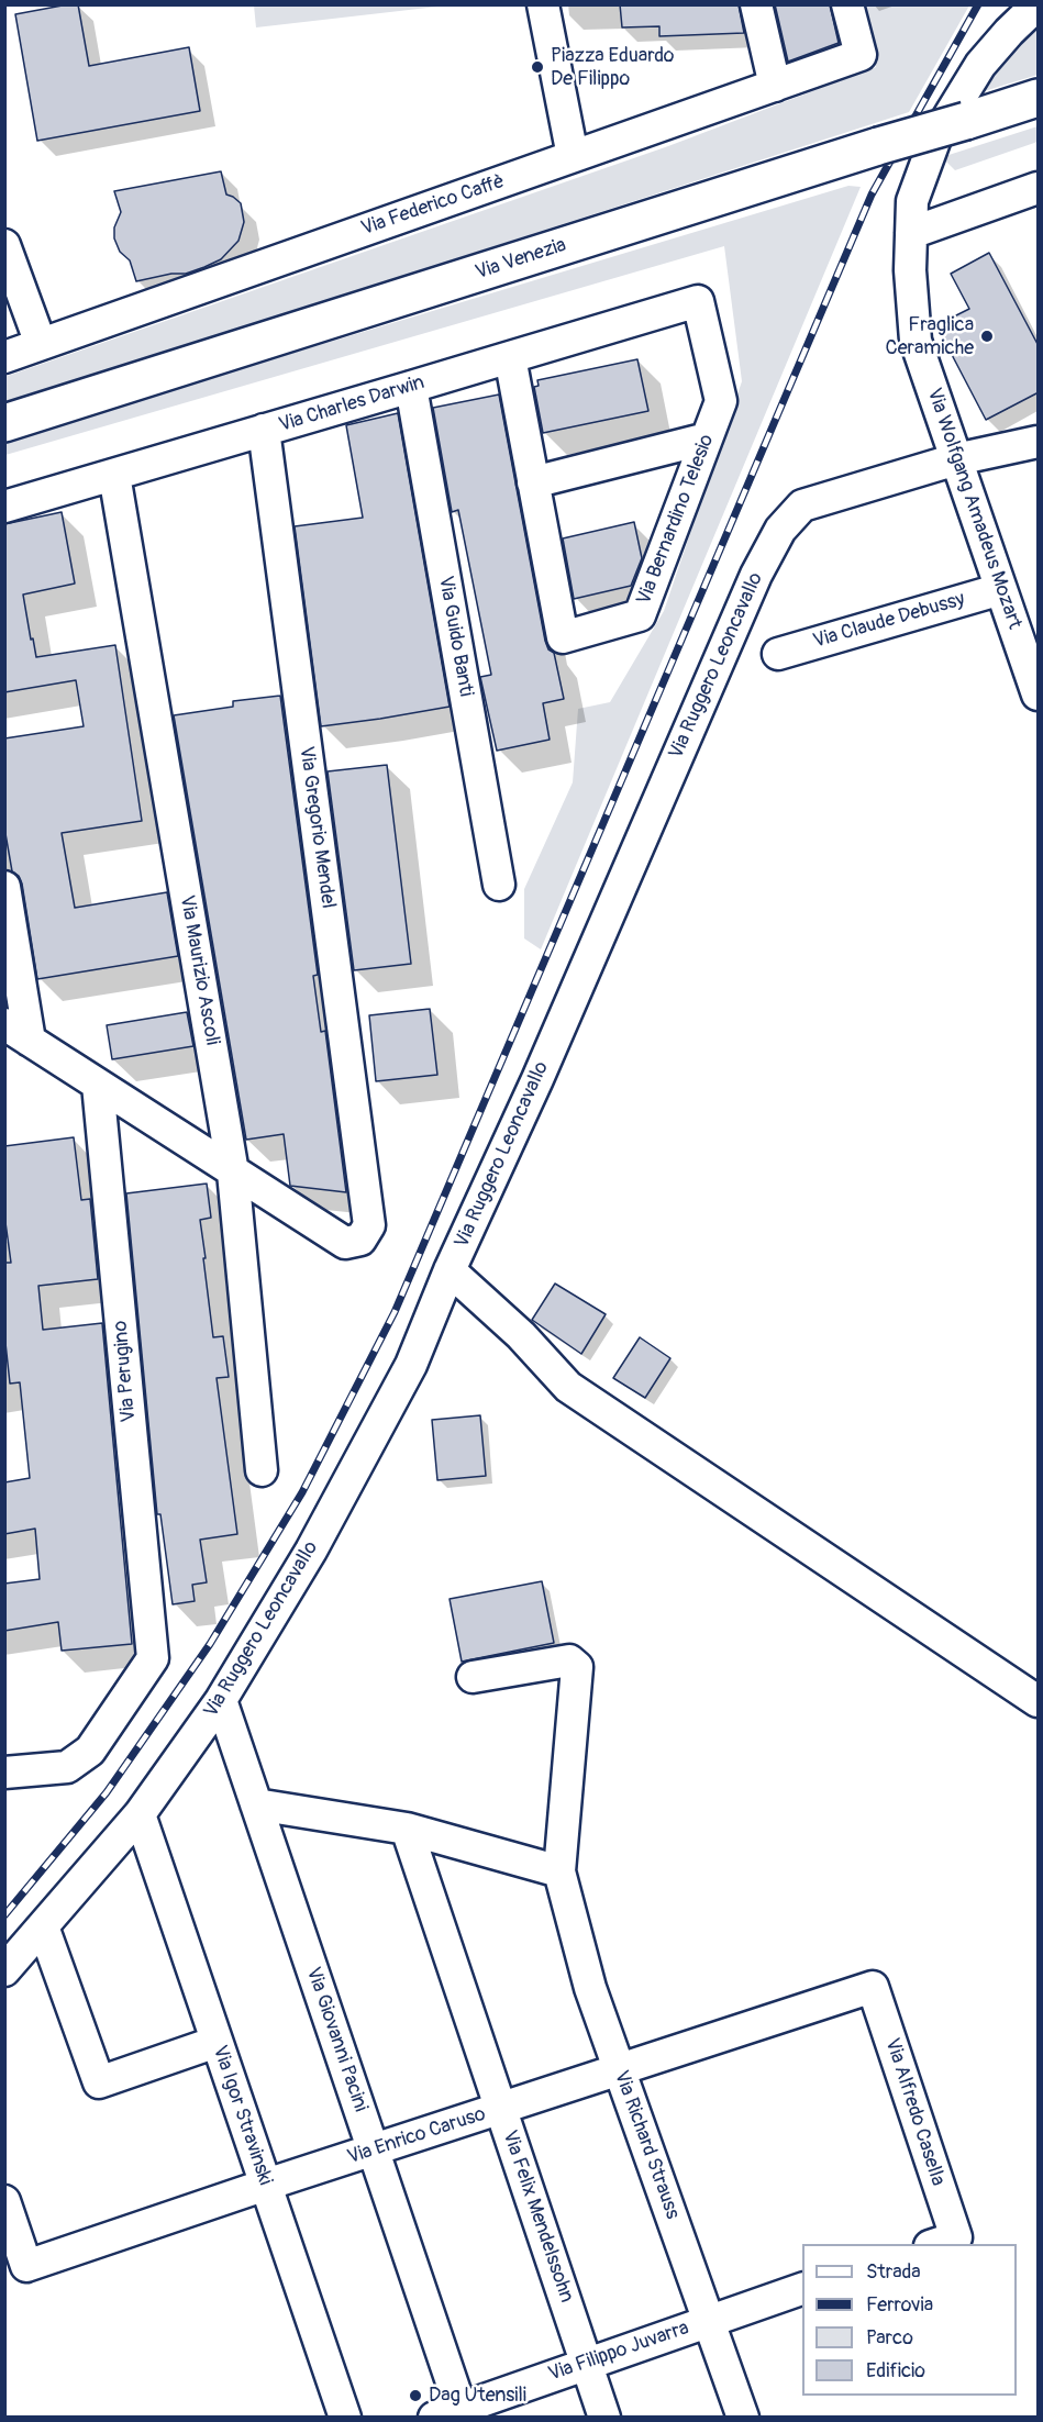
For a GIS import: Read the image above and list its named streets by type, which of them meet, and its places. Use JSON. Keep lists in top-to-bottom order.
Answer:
{
  "streets": {
    "main road": ["Via Venezia"],
    "street": [
      "Via Federico Caffè",
      "Via Charles Darwin",
      "Via Wolfgang Amadeus Mozart",
      "Via Bernardino Telesio",
      "Via Claude Debussy",
      "Via Guido Banti",
      "Via Ruggero Leoncavallo",
      "Via Gregorio Mendel",
      "Via Maurizio Ascoli",
      "Via Perugino",
      "Via Giovanni Pacini",
      "Via Alfredo Casella",
      "Via Igor Stravinski",
      "Via Enrico Caruso",
      "Via Richard Strauss",
      "Via Felix Mendelssohn",
      "Via Filippo Juvarra"
    ]
  },
  "crossings": [
    ["Via Charles Darwin", "Via Bernardino Telesio"],
    ["Via Charles Darwin", "Via Guido Banti"],
    ["Via Charles Darwin", "Via Gregorio Mendel"],
    ["Via Charles Darwin", "Via Maurizio Ascoli"],
    ["Via Wolfgang Amadeus Mozart", "Via Claude Debussy"],
    ["Via Wolfgang Amadeus Mozart", "Via Ruggero Leoncavallo"],
    ["Via Ruggero Leoncavallo", "Via Giovanni Pacini"],
    ["Via Ruggero Leoncavallo", "Via Igor Stravinski"],
    ["Via Gregorio Mendel", "Via Maurizio Ascoli"],
    ["Via Giovanni Pacini", "Via Enrico Caruso"],
    ["Via Giovanni Pacini", "Via Filippo Juvarra"],
    ["Via Alfredo Casella", "Via Enrico Caruso"],
    ["Via Igor Stravinski", "Via Enrico Caruso"],
    ["Via Enrico Caruso", "Via Richard Strauss"],
    ["Via Enrico Caruso", "Via Felix Mendelssohn"],
    ["Via Richard Strauss", "Via Filippo Juvarra"],
    ["Via Felix Mendelssohn", "Via Filippo Juvarra"]
  ],
  "places": ["Piazza Eduardo De Filippo", "Fraglica Ceramiche", "Dag Utensili"],
  "legend": [
    "Strada",
    "Ferrovia",
    "Parco",
    "Edificio"
  ]
}
